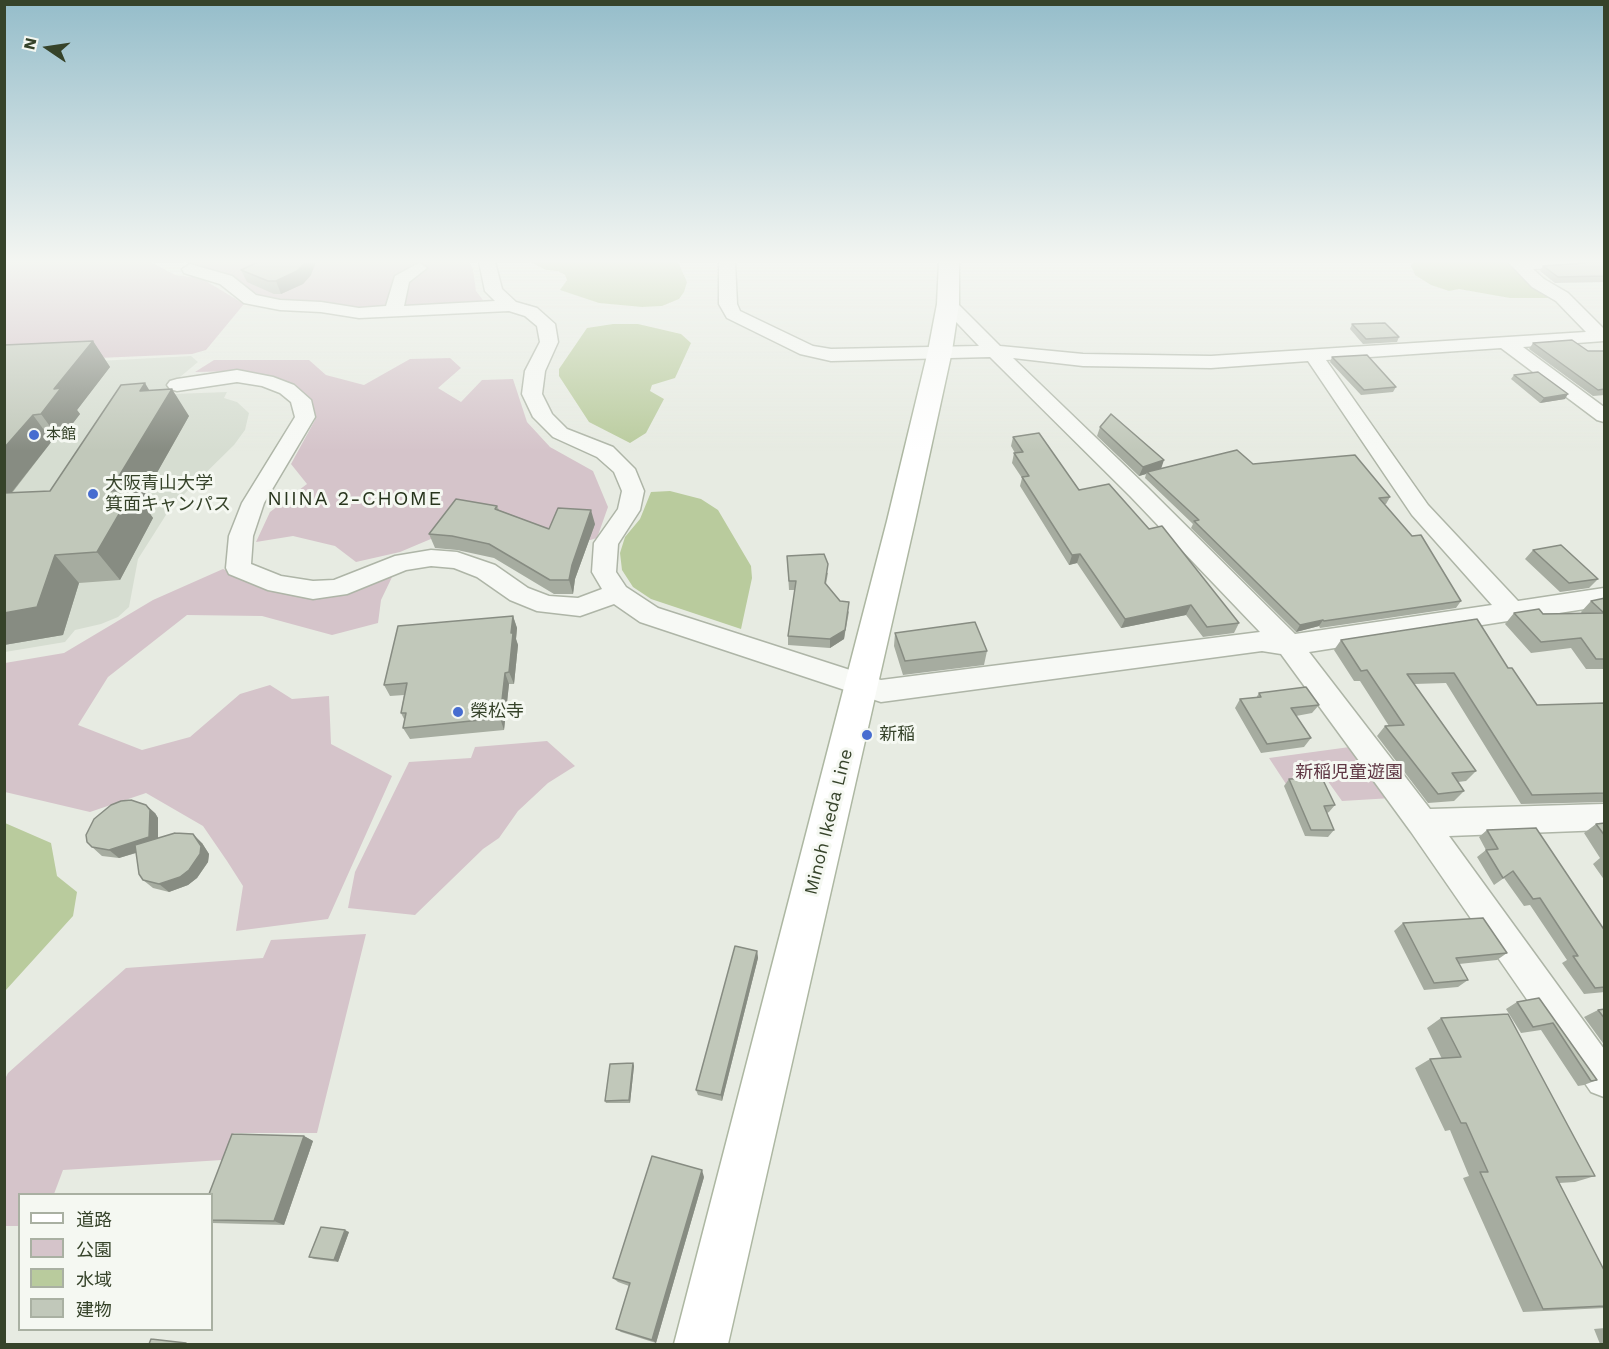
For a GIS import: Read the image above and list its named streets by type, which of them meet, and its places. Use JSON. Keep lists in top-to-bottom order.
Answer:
{
  "streets": {
    "main road": ["Minoh Ikeda Line"]
  },
  "districts": ["NIINA 2-CHOME"],
  "parks": ["新稲児童遊園"],
  "places": [
    "本館",
    "大阪青山大学 箕面キャンパス",
    "榮松寺",
    "新稲"
  ],
  "legend": [
    "道路",
    "公園",
    "水域",
    "建物"
  ],
  "north": "left"
}
